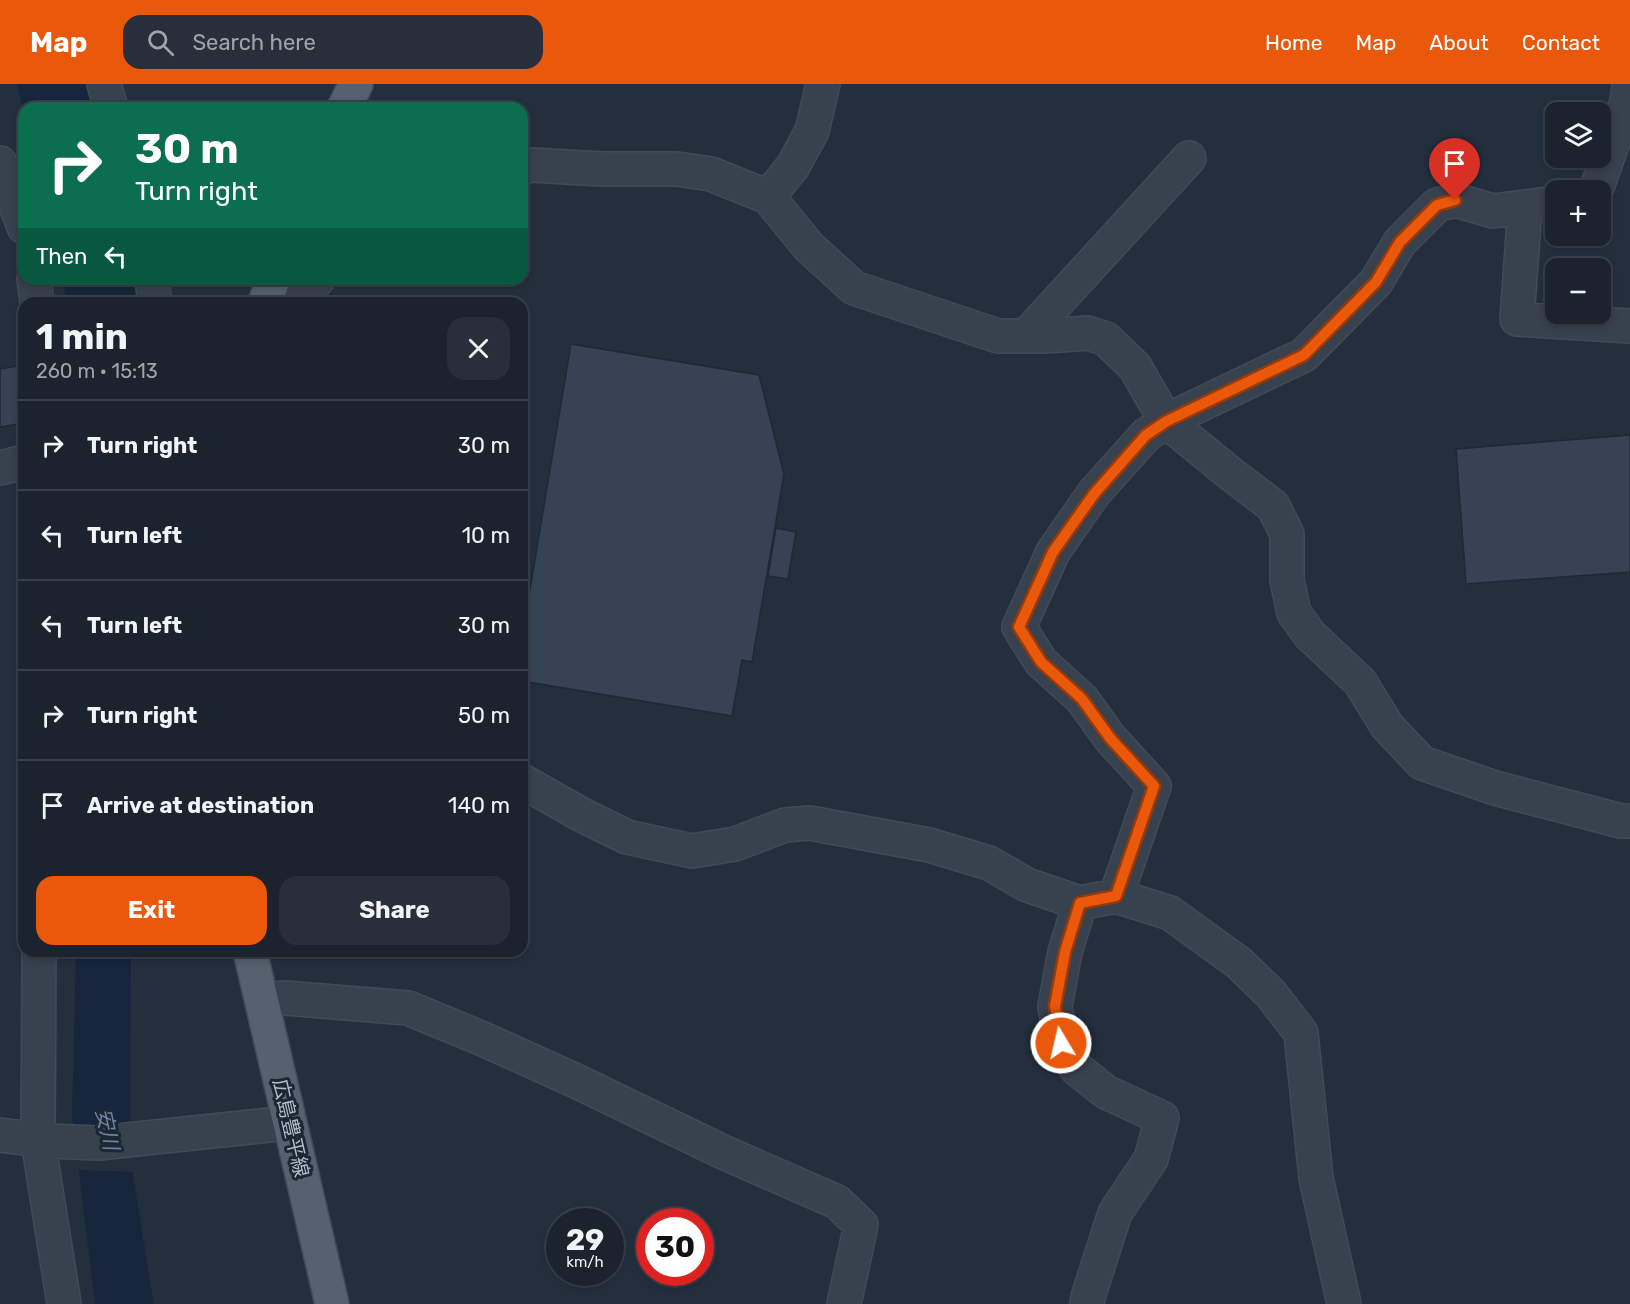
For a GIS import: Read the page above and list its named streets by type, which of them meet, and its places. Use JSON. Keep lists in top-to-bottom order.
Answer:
{
  "streets": {
    "main road": ["広島豊平線"]
  },
  "water": ["安川"],
  "page": {
    "header": "Map",
    "search": "Search here",
    "nav": [
      "Home",
      "Map",
      "About",
      "Contact"
    ],
    "map_buttons": ["+", "−"],
    "turn": ["30 m", "Turn right"],
    "then": "Then",
    "heading": ["1 min", "260 m · 15:13"],
    "list": [
      {
        "name": "Turn right",
        "value": "30 m"
      },
      {
        "name": "Turn left",
        "value": "10 m"
      },
      {
        "name": "Turn left",
        "value": "30 m"
      },
      {
        "name": "Turn right",
        "value": "50 m"
      },
      {
        "name": "Arrive at destination",
        "value": "140 m"
      }
    ],
    "buttons": ["Exit", "Share"],
    "speed": "29 km/h",
    "limit": "30"
  }
}
